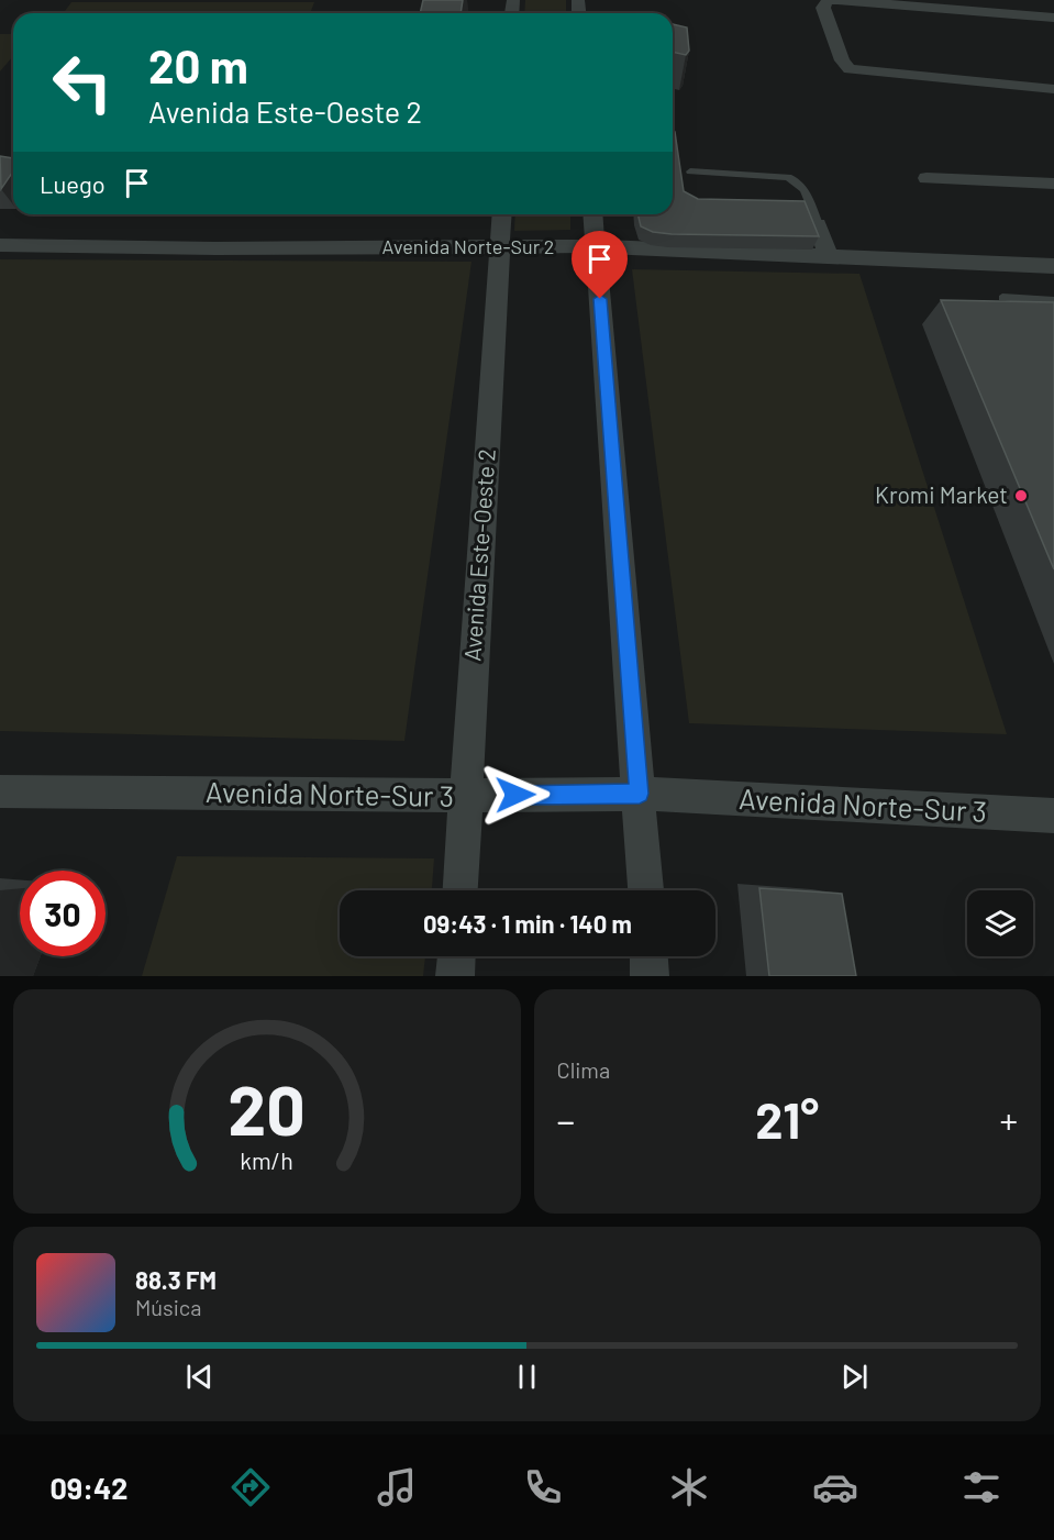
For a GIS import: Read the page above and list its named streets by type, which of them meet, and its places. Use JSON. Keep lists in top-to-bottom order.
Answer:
{
  "streets": {
    "street": ["Avenida Norte-Sur 2", "Avenida Este-Oeste 2", "Avenida Norte-Sur 3"]
  },
  "crossings": [
    ["Avenida Norte-Sur 2", "Avenida Este-Oeste 2"],
    ["Avenida Este-Oeste 2", "Avenida Norte-Sur 3"]
  ],
  "places": ["Kromi Market"],
  "page": {
    "turn": ["20 m", "Avenida Este-Oeste 2"],
    "then": "Luego",
    "limit": "30",
    "trip": "09:43 · 1 min · 140 m",
    "tile": "Clima",
    "heat": ["−", "21°", "+"],
    "song": ["88.3 FM", "Música"],
    "tabs": "09:42",
    "gauge": ["20", "km/h"]
  }
}
